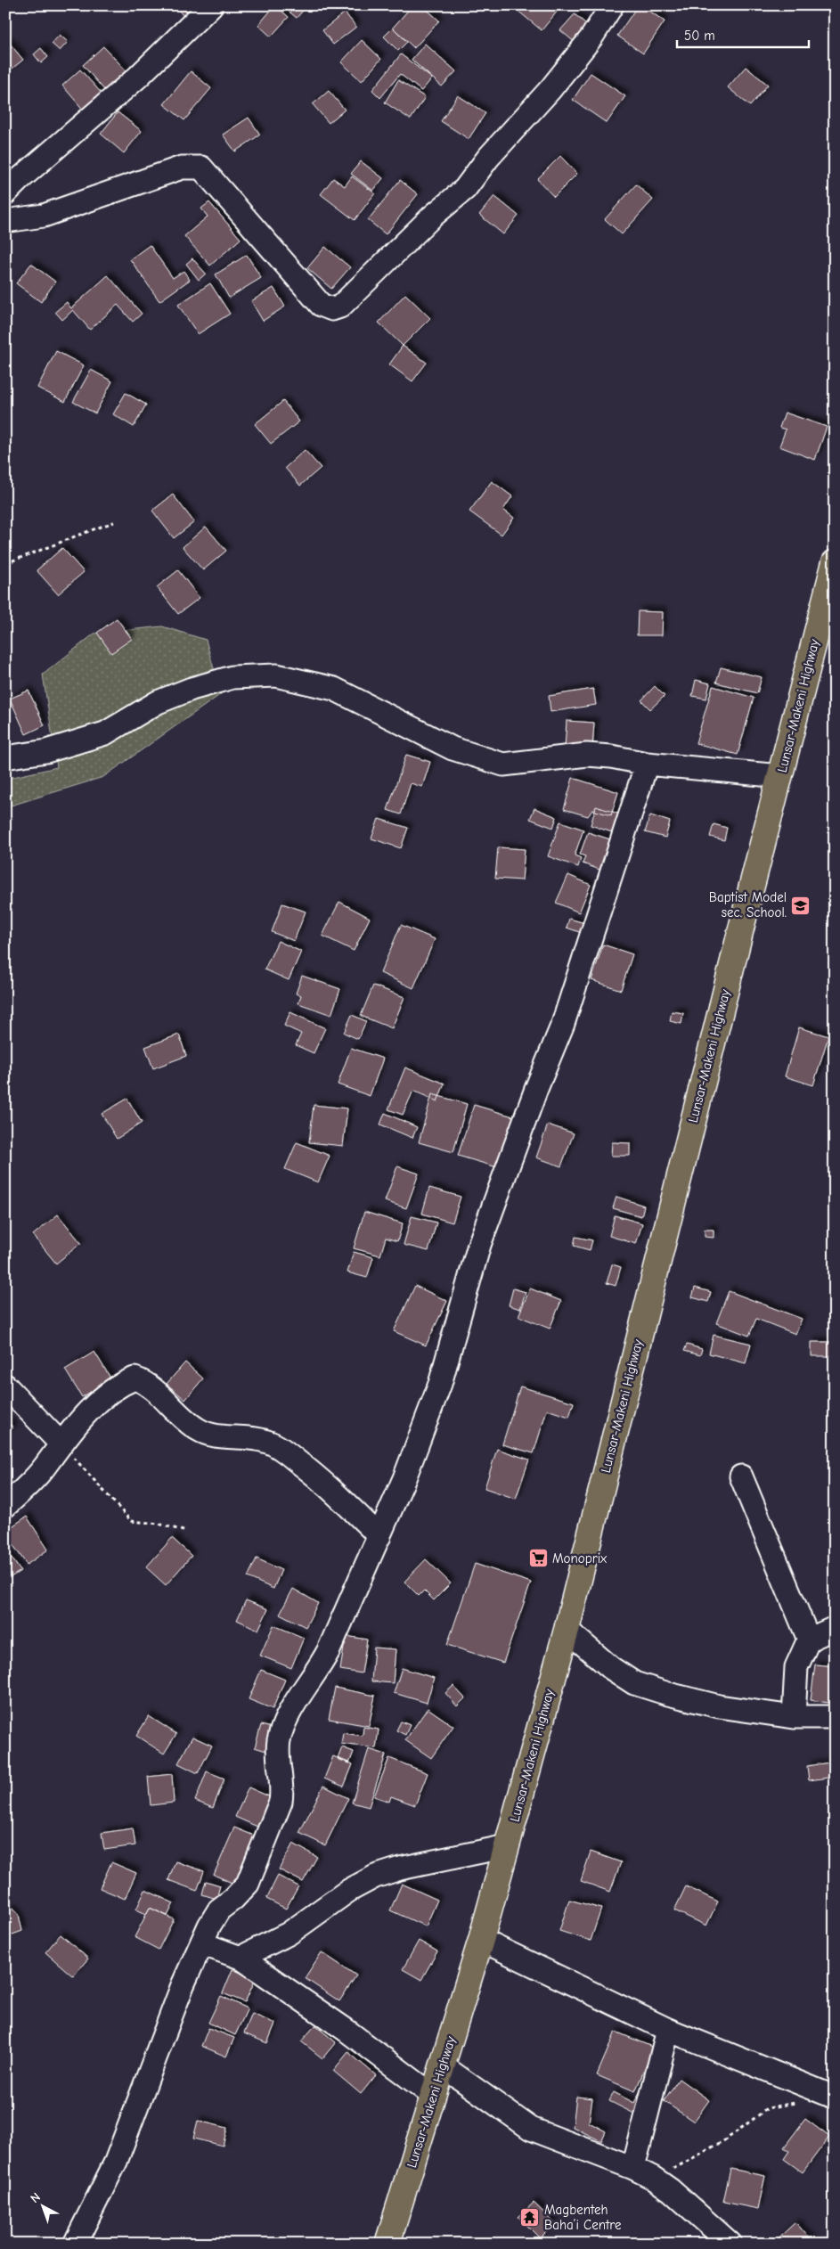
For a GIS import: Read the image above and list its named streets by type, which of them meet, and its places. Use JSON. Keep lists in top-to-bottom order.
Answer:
{
  "streets": {
    "main road": ["Lunsar-Makeni Highway"]
  },
  "places": {
    "school or university": ["Baptist Model sec. School."],
    "supermarket": ["Monoprix"],
    "temple": ["Magbenteh Baha’i Centre"]
  },
  "scale_bar": "50 m",
  "north": "top left"
}
